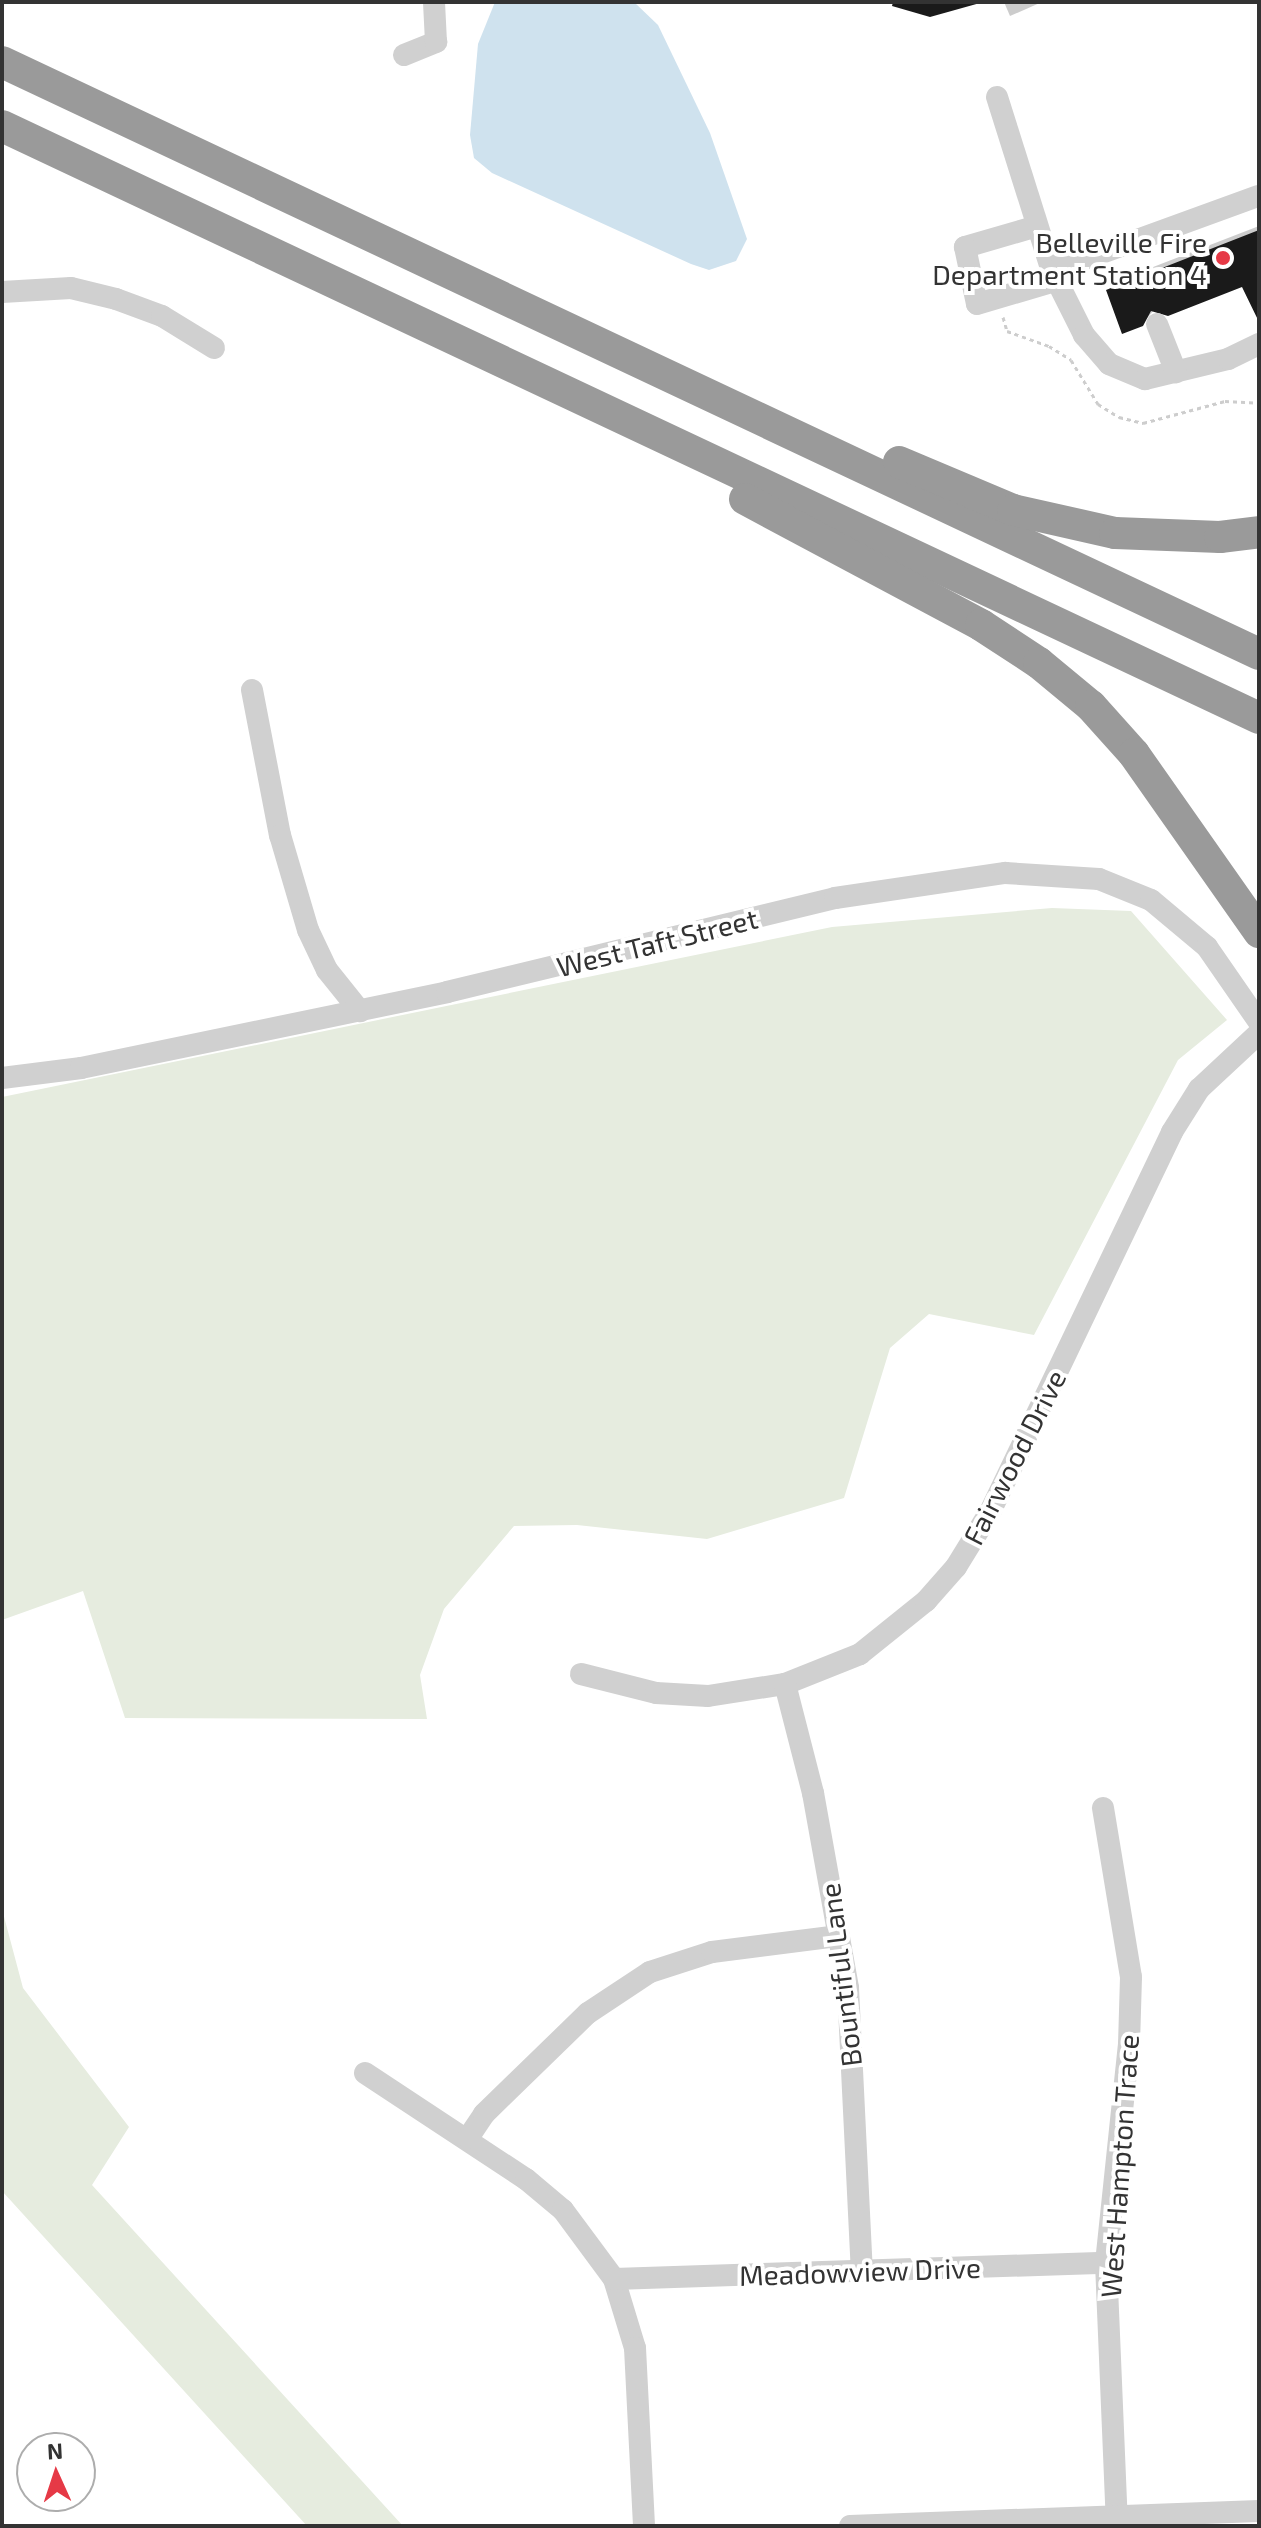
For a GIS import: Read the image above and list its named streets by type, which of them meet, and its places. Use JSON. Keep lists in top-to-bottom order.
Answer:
{
  "streets": {
    "street": [
      "West Taft Street",
      "Fairwood Drive",
      "Bountiful Lane",
      "West Hampton Trace",
      "Meadowview Drive"
    ]
  },
  "crossings": [
    ["Fairwood Drive", "Bountiful Lane"],
    ["Bountiful Lane", "Meadowview Drive"],
    ["West Hampton Trace", "Meadowview Drive"]
  ],
  "places": ["Belleville Fire Department Station 4"],
  "north": "top"
}
